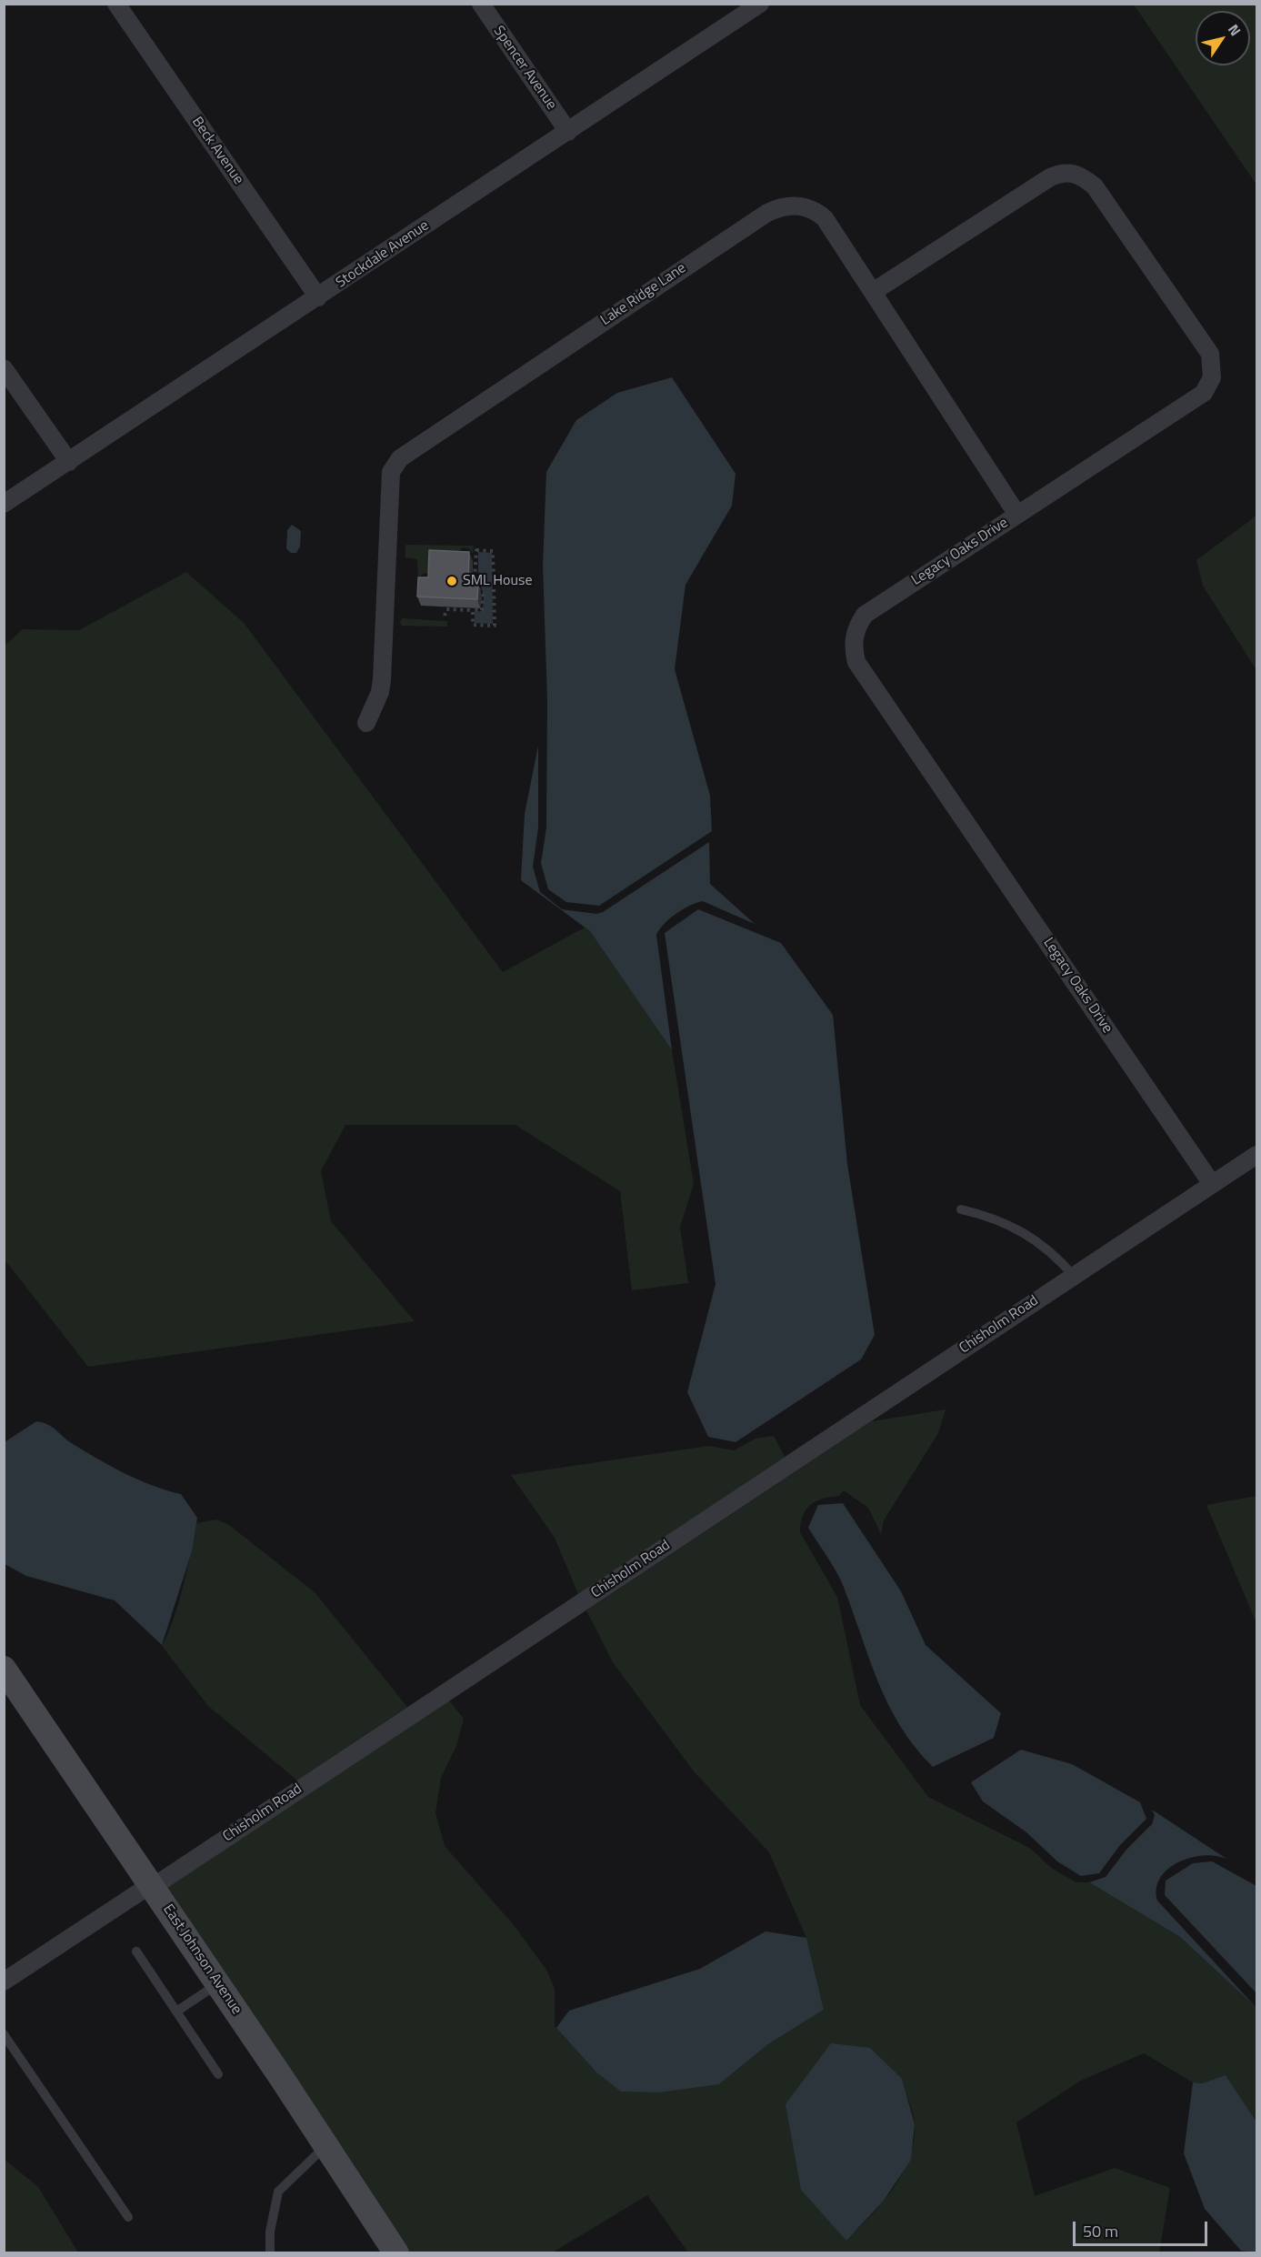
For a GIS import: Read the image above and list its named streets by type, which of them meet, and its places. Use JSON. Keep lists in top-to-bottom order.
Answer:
{
  "streets": {
    "main road": ["East Johnson Avenue"],
    "street": [
      "Spencer Avenue",
      "Beck Avenue",
      "Stockdale Avenue",
      "Lake Ridge Lane",
      "Legacy Oaks Drive",
      "Chisholm Road"
    ]
  },
  "crossings": [
    ["Spencer Avenue", "Stockdale Avenue"],
    ["Beck Avenue", "Stockdale Avenue"],
    ["Lake Ridge Lane", "Legacy Oaks Drive"],
    ["Legacy Oaks Drive", "Chisholm Road"],
    ["Chisholm Road", "East Johnson Avenue"]
  ],
  "places": ["SML House"],
  "scale_bar": "50 m",
  "north": "top right"
}
